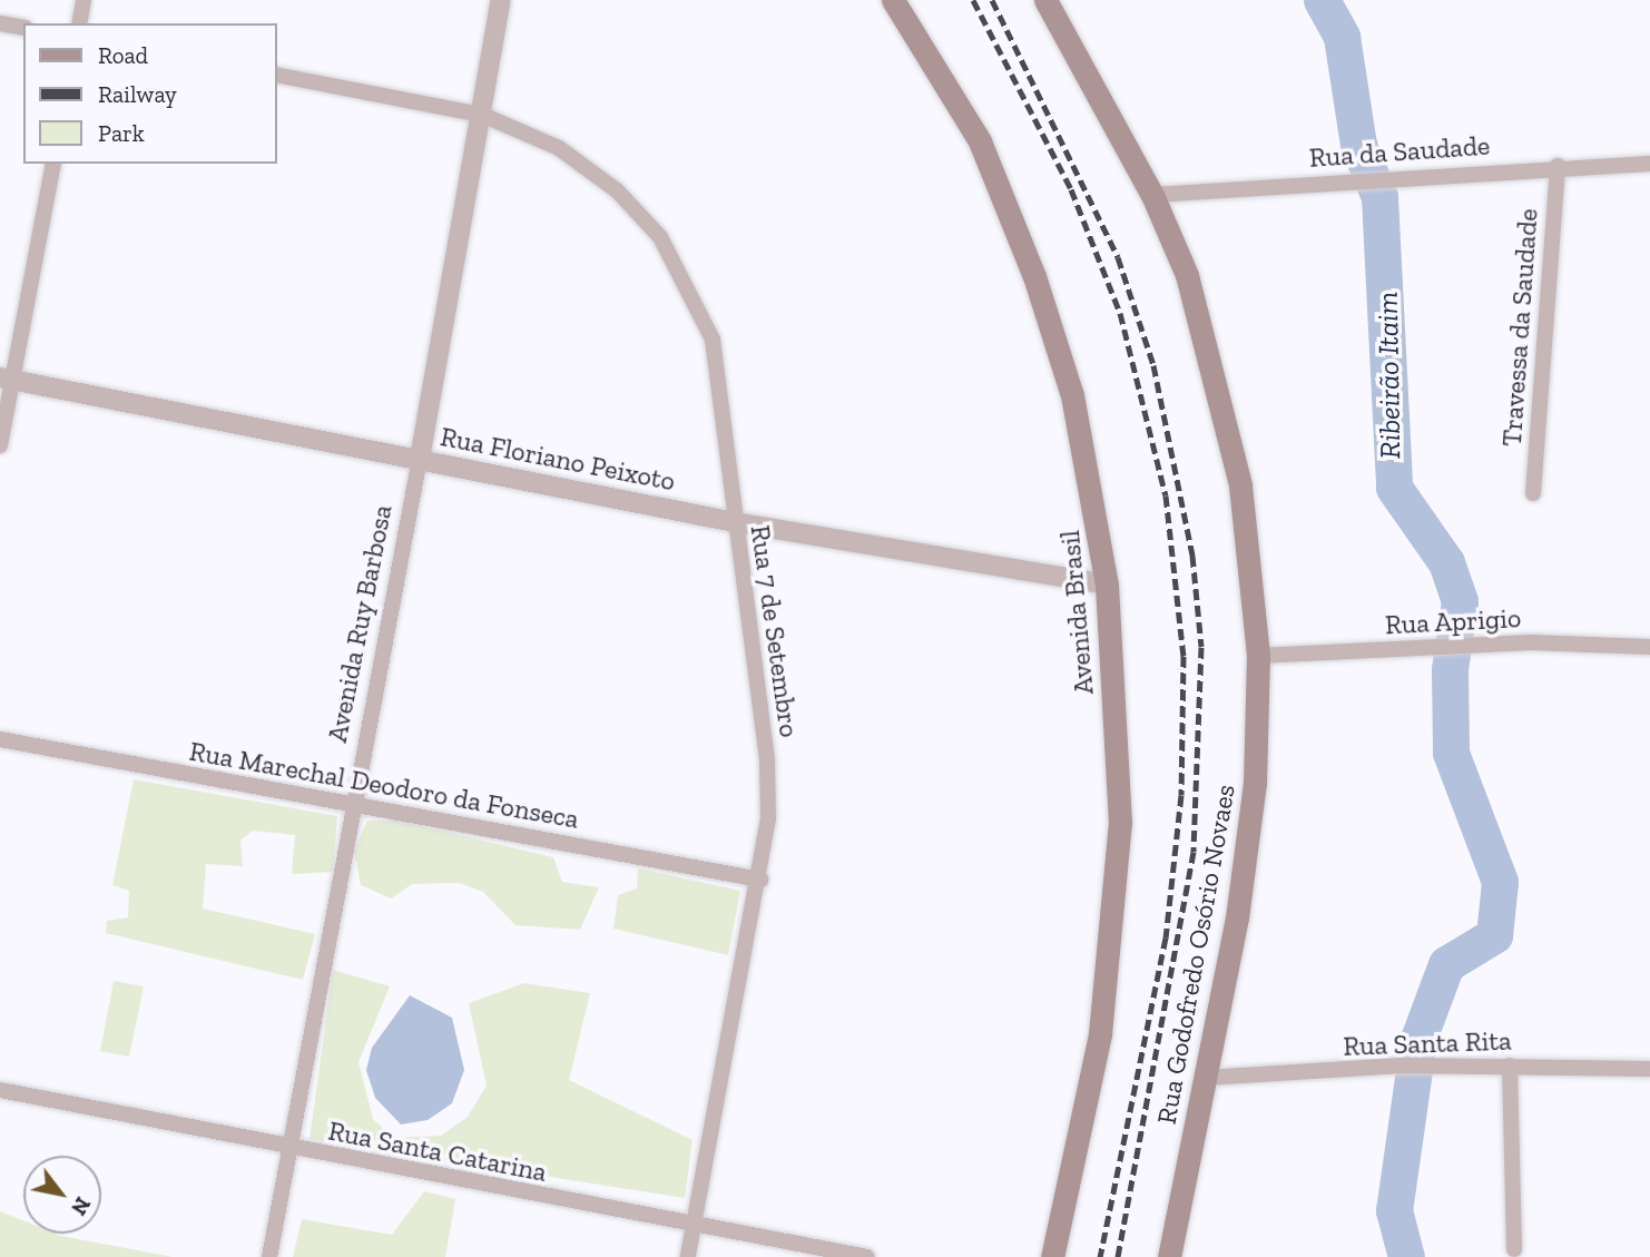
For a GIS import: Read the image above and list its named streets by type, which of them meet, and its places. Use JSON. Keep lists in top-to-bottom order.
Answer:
{
  "streets": {
    "main road": ["Avenida Brasil", "Rua Godofredo Osório Novaes"],
    "street": [
      "Rua da Saudade",
      "Travessa da Saudade",
      "Rua Floriano Peixoto",
      "Rua Aprigio",
      "Avenida Ruy Barbosa",
      "Rua 7 de Setembro",
      "Rua Marechal Deodoro da Fonseca",
      "Rua Santa Rita",
      "Rua Santa Catarina"
    ]
  },
  "crossings": [
    ["Rua da Saudade", "Travessa da Saudade"],
    ["Rua da Saudade", "Rua Godofredo Osório Novaes"],
    ["Rua Floriano Peixoto", "Avenida Brasil"],
    ["Rua Floriano Peixoto", "Avenida Ruy Barbosa"],
    ["Rua Floriano Peixoto", "Rua 7 de Setembro"],
    ["Rua Aprigio", "Rua Godofredo Osório Novaes"],
    ["Avenida Ruy Barbosa", "Rua 7 de Setembro"],
    ["Avenida Ruy Barbosa", "Rua Marechal Deodoro da Fonseca"],
    ["Avenida Ruy Barbosa", "Rua Santa Catarina"],
    ["Rua 7 de Setembro", "Rua Marechal Deodoro da Fonseca"],
    ["Rua 7 de Setembro", "Rua Santa Catarina"],
    ["Rua Godofredo Osório Novaes", "Rua Santa Rita"]
  ],
  "water": ["Ribeirão Itaim"],
  "legend": ["Road", "Railway", "Park"],
  "north": "bottom right"
}
